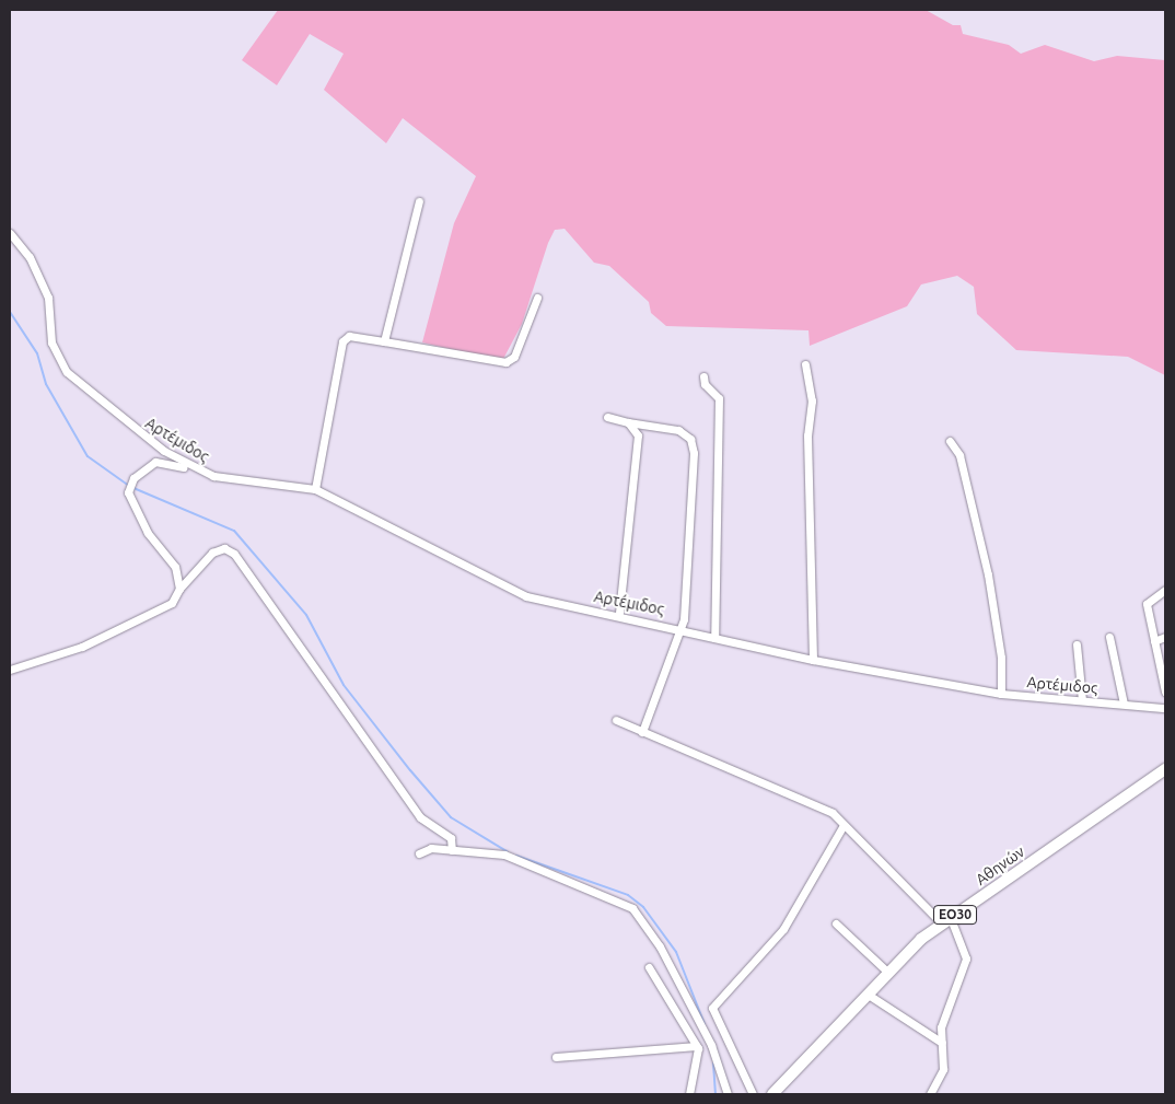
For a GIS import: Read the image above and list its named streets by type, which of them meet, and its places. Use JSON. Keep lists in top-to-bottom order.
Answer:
{
  "streets": {
    "main road": ["Αθηνών", "ΕΟ30"],
    "street": ["Αρτέμιδος"]
  }
}
